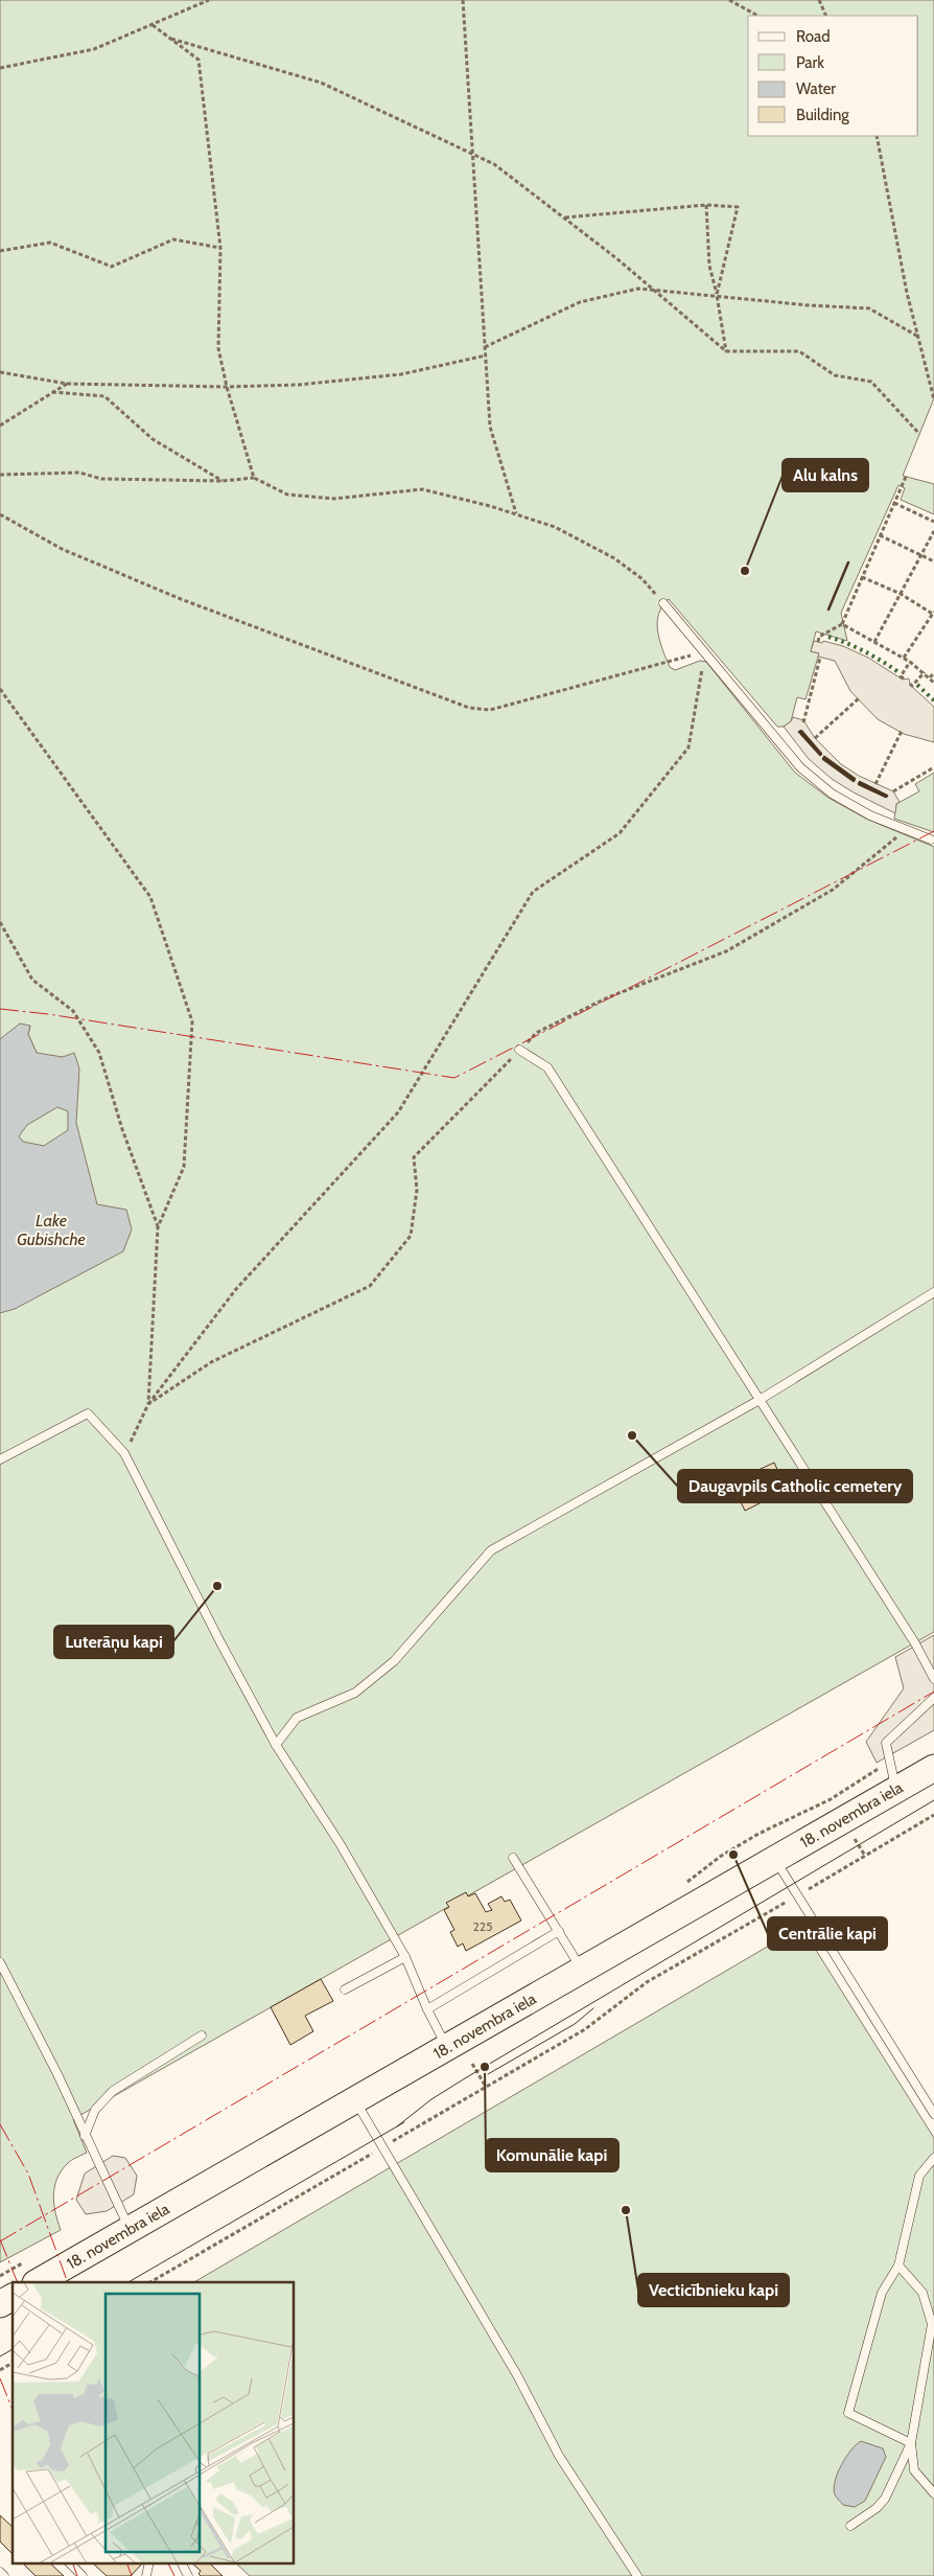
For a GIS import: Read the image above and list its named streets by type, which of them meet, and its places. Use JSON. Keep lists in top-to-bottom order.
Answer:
{
  "streets": {
    "main road": ["18. novembra iela"]
  },
  "water": ["Lake Gubishche"],
  "places": [
    "Alu kalns",
    "Daugavpils Catholic cemetery",
    "Luterāņu kapi",
    "Centrālie kapi",
    "Komunālie kapi",
    "Vecticībnieku kapi"
  ],
  "house_numbers": ["225"],
  "legend": [
    "Road",
    "Park",
    "Water",
    "Building"
  ]
}
